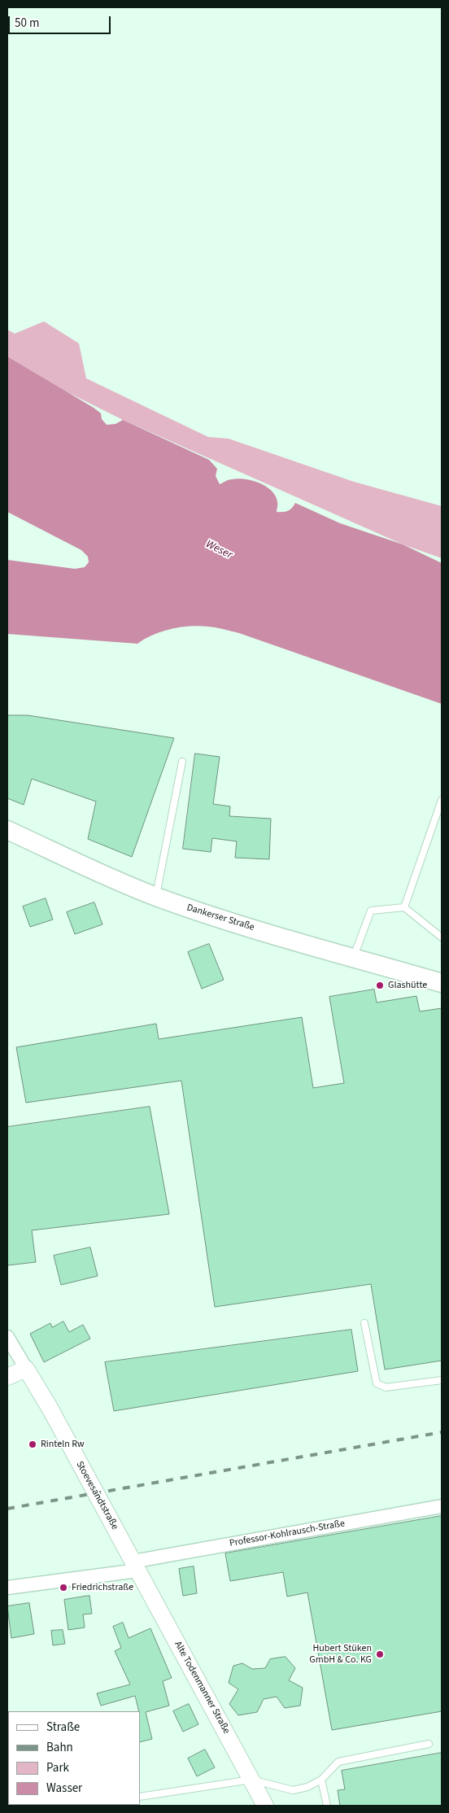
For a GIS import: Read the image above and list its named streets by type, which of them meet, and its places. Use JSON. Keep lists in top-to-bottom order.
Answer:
{
  "streets": {
    "main road": ["Dankerser Straße"],
    "street": ["Stoevesandtstraße", "Professor-Kohlrausch-Straße", "Alte Todenmanner Straße"]
  },
  "crossings": [
    ["Stoevesandtstraße", "Professor-Kohlrausch-Straße"],
    ["Stoevesandtstraße", "Alte Todenmanner Straße"],
    ["Professor-Kohlrausch-Straße", "Alte Todenmanner Straße"]
  ],
  "water": ["Weser"],
  "places": [
    "Glashütte",
    "Rinteln Rw",
    "Friedrichstraße",
    "Hubert Stüken GmbH & Co. KG"
  ],
  "legend": [
    "Straße",
    "Bahn",
    "Park",
    "Wasser"
  ],
  "scale_bar": "50 m"
}
